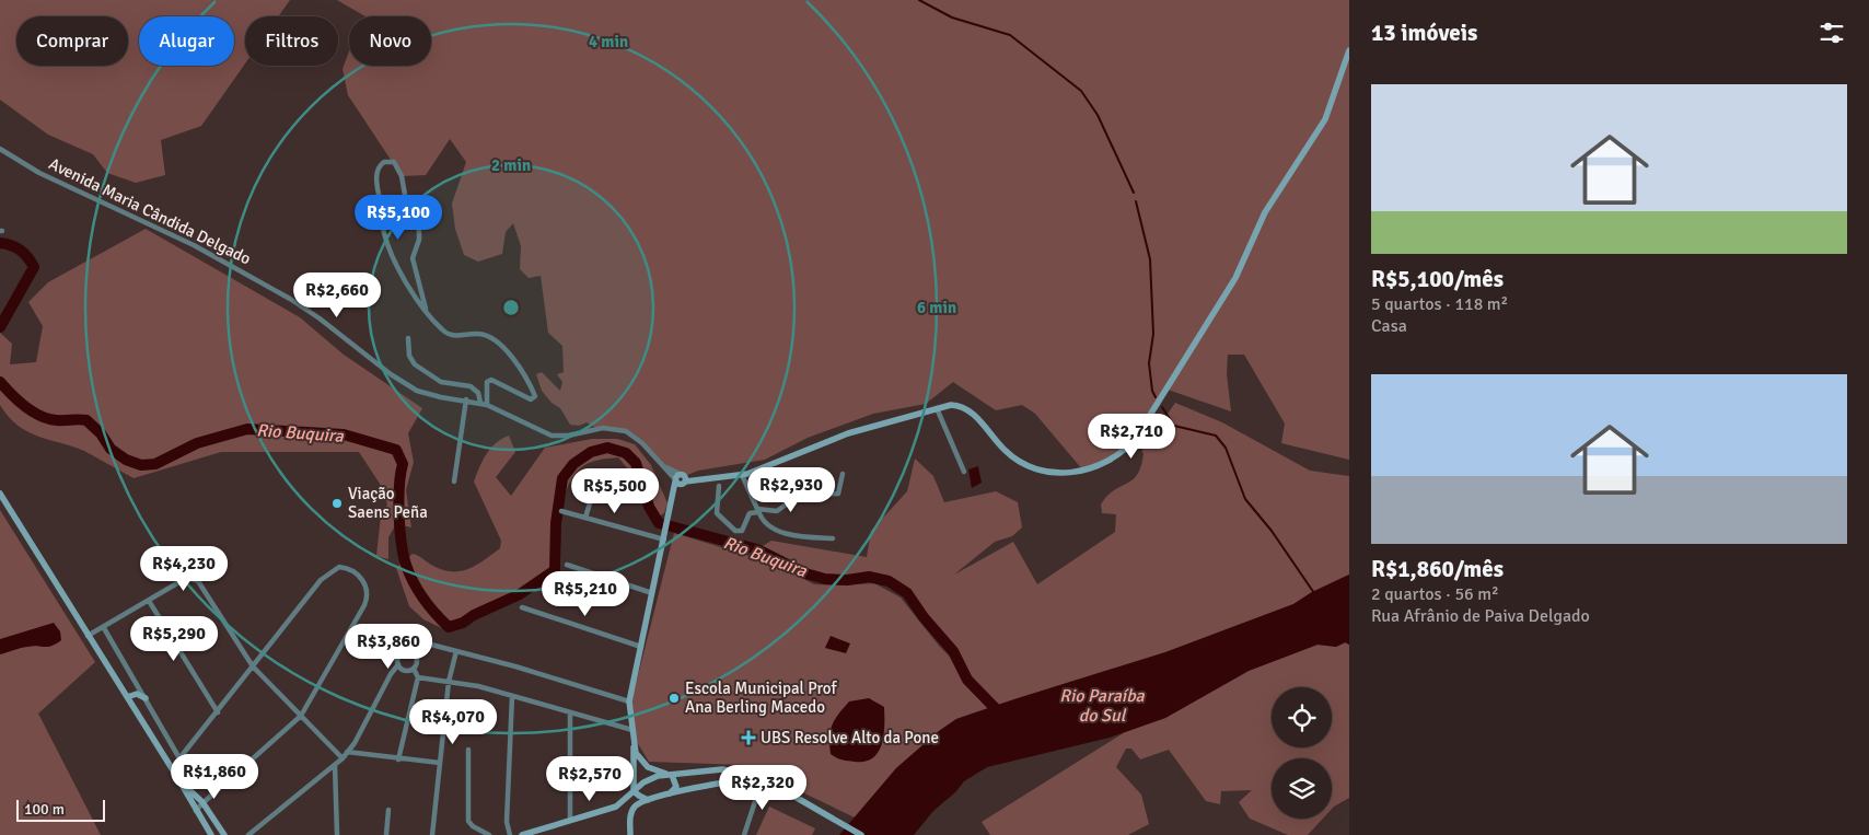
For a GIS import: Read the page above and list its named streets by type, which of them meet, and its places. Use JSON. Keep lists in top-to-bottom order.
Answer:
{
  "streets": {
    "street": ["Avenida Maria Cândida Delgado"]
  },
  "water": ["Rio Buquira", "Rio Paraíba do Sul"],
  "places": {
    "other": ["Viação Saens Peña", "Escola Municipal Prof Ana Berling Macedo"],
    "health": ["UBS Resolve Alto da Pone"]
  },
  "scale_bar": "100 m",
  "page": {
    "heading": "13 imóveis",
    "chip": [
      "Comprar",
      "Alugar",
      "Filtros",
      "Novo"
    ],
    "list": [
      {
        "name": "R$5,100/mês",
        "note": "5 quartos · 118 m² · Casa"
      },
      {
        "name": "R$1,860/mês",
        "note": "2 quartos · 56 m² · Rua Afrânio de Paiva Delgado"
      }
    ],
    "price": [
      "R$5,100",
      "R$2,660",
      "R$2,710",
      "R$2,930",
      "R$5,500",
      "R$4,230",
      "R$5,210",
      "R$5,290",
      "R$3,860",
      "R$4,070",
      "R$1,860",
      "R$2,570",
      "R$2,320"
    ],
    "scale": "100 m"
  },
  "rings": ["4 min", "2 min", "6 min"]
}
